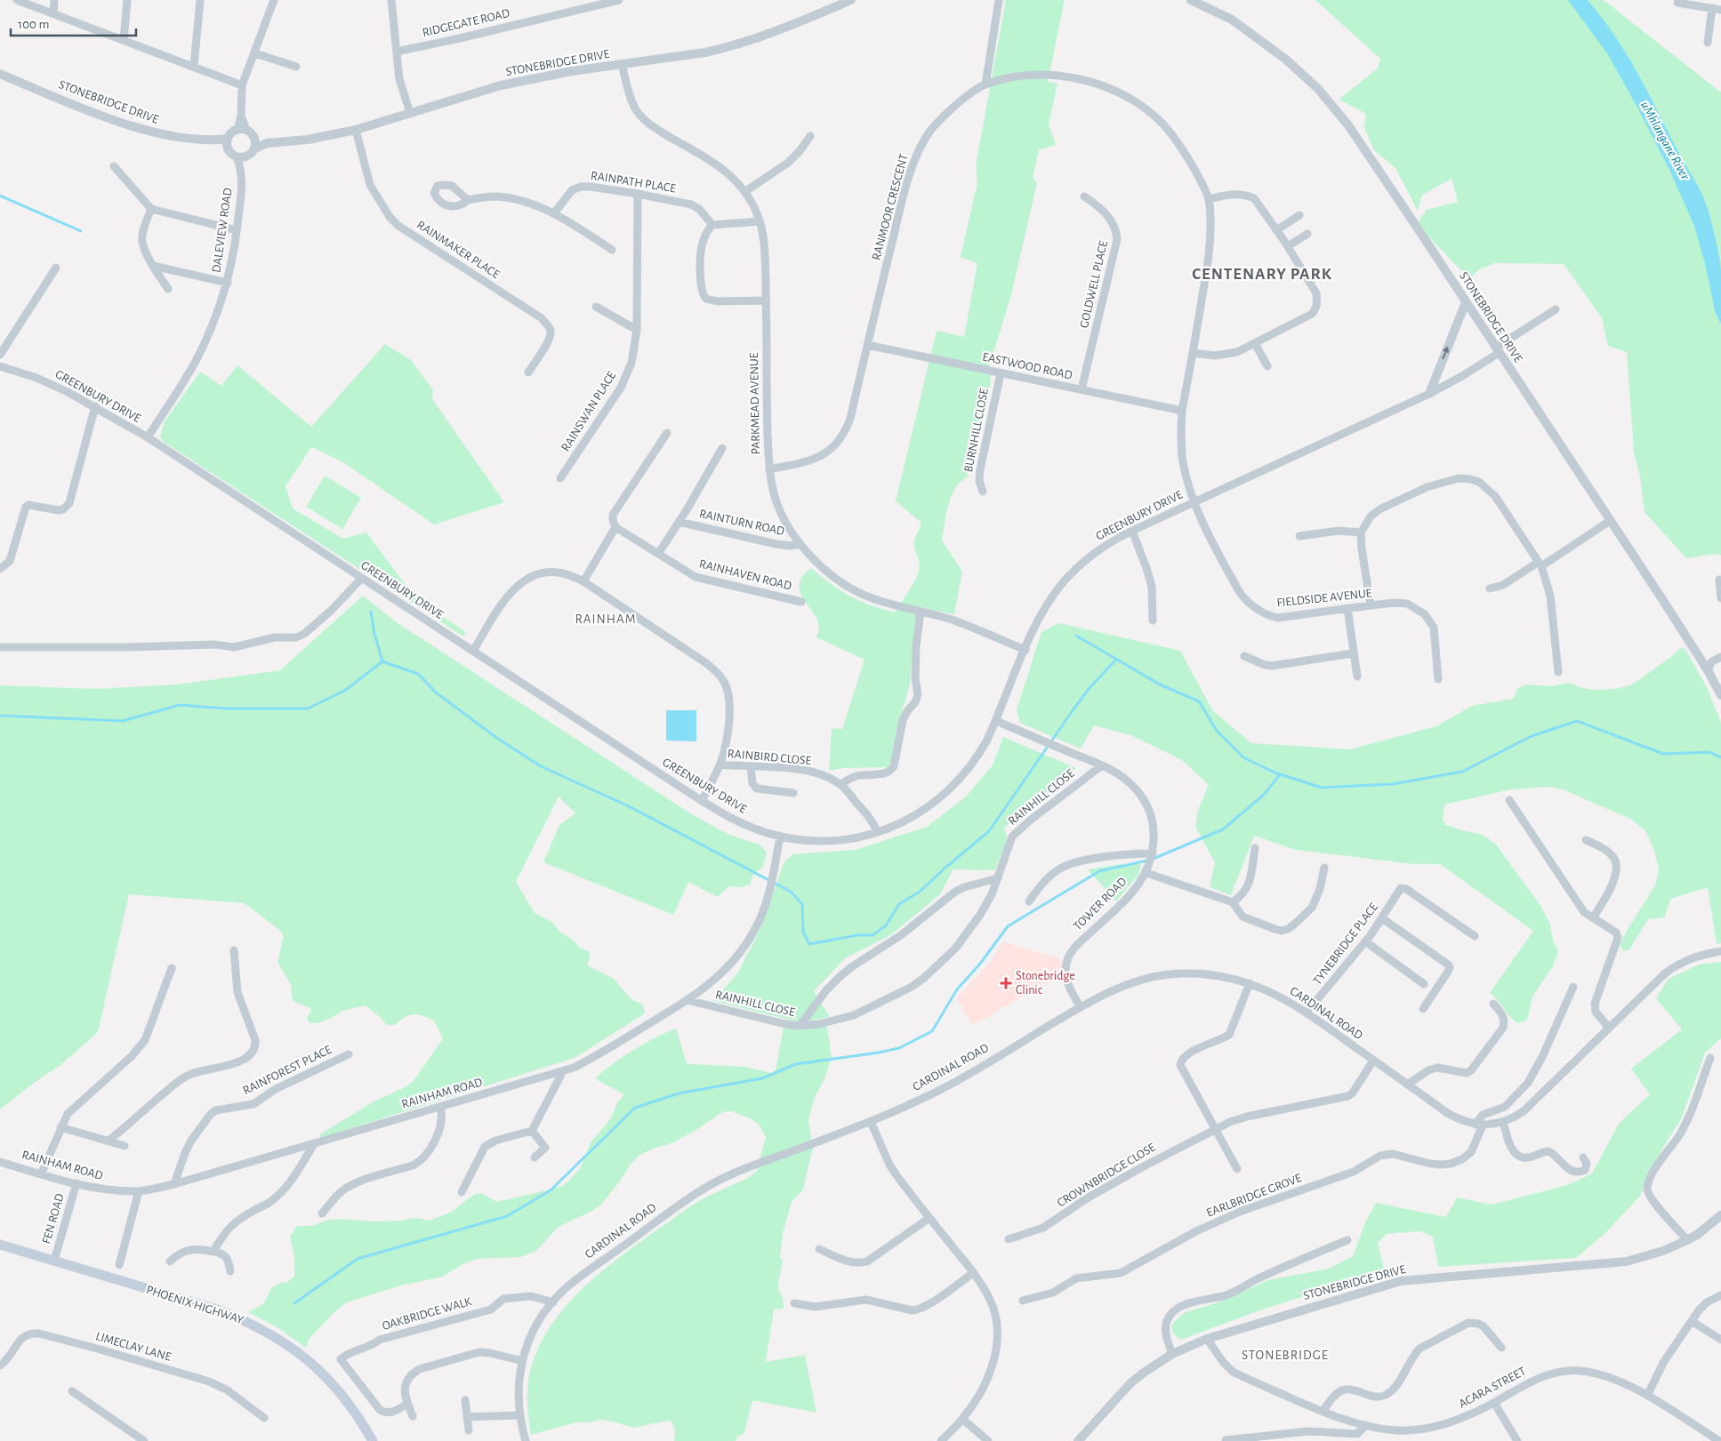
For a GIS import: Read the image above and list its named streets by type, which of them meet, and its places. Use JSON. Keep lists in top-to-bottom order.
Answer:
{
  "streets": {
    "main road": ["PHOENIX HIGHWAY"],
    "street": [
      "RIDGEGATE ROAD",
      "STONEBRIDGE DRIVE",
      "RAINPATH PLACE",
      "RANMOOR CRESCENT",
      "DALEVIEW ROAD",
      "RAINMAKER PLACE",
      "GOLDWELL PLACE",
      "EASTWOOD ROAD",
      "GREENBURY DRIVE",
      "PARKMEAD AVENUE",
      "RAINSWAN PLACE",
      "BURNHILL CLOSE",
      "RAINTURN ROAD",
      "RAINHAVEN ROAD",
      "FIELDSIDE AVENUE",
      "RAINBIRD CLOSE",
      "RAINHILL CLOSE",
      "TOWER ROAD",
      "TYNEBRIDGE PLACE",
      "CARDINAL ROAD",
      "RAINFOREST PLACE",
      "RAINHAM ROAD",
      "CROWNBRIDGE CLOSE",
      "EARLBRIDGE GROVE",
      "FEN ROAD",
      "OAKBRIDGE WALK",
      "LIMECLAY LANE",
      "ACARA STREET"
    ]
  },
  "crossings": [
    ["STONEBRIDGE DRIVE", "DALEVIEW ROAD"],
    ["STONEBRIDGE DRIVE", "RAINMAKER PLACE"],
    ["STONEBRIDGE DRIVE", "GREENBURY DRIVE"],
    ["STONEBRIDGE DRIVE", "PARKMEAD AVENUE"],
    ["STONEBRIDGE DRIVE", "ACARA STREET"],
    ["RAINPATH PLACE", "RAINSWAN PLACE"],
    ["RANMOOR CRESCENT", "EASTWOOD ROAD"],
    ["RANMOOR CRESCENT", "GREENBURY DRIVE"],
    ["RANMOOR CRESCENT", "PARKMEAD AVENUE"],
    ["RANMOOR CRESCENT", "FIELDSIDE AVENUE"],
    ["DALEVIEW ROAD", "GREENBURY DRIVE"],
    ["GOLDWELL PLACE", "EASTWOOD ROAD"],
    ["EASTWOOD ROAD", "BURNHILL CLOSE"],
    ["GREENBURY DRIVE", "PARKMEAD AVENUE"],
    ["GREENBURY DRIVE", "FIELDSIDE AVENUE"],
    ["GREENBURY DRIVE", "RAINBIRD CLOSE"],
    ["GREENBURY DRIVE", "TOWER ROAD"],
    ["GREENBURY DRIVE", "RAINHAM ROAD"],
    ["PARKMEAD AVENUE", "RAINTURN ROAD"],
    ["RAINTURN ROAD", "RAINHAVEN ROAD"],
    ["RAINHILL CLOSE", "TOWER ROAD"],
    ["RAINHILL CLOSE", "RAINHAM ROAD"],
    ["TOWER ROAD", "CARDINAL ROAD"],
    ["TYNEBRIDGE PLACE", "CARDINAL ROAD"],
    ["CARDINAL ROAD", "CROWNBRIDGE CLOSE"],
    ["CARDINAL ROAD", "EARLBRIDGE GROVE"],
    ["CARDINAL ROAD", "OAKBRIDGE WALK"],
    ["RAINFOREST PLACE", "RAINHAM ROAD"],
    ["RAINHAM ROAD", "FEN ROAD"],
    ["FEN ROAD", "PHOENIX HIGHWAY"]
  ],
  "districts": ["CENTENARY PARK", "RAINHAM", "STONEBRIDGE"],
  "water": ["uMhlangane River"],
  "places": {
    "health": ["Stonebridge Clinic"]
  },
  "scale_bar": "100 m"
}
